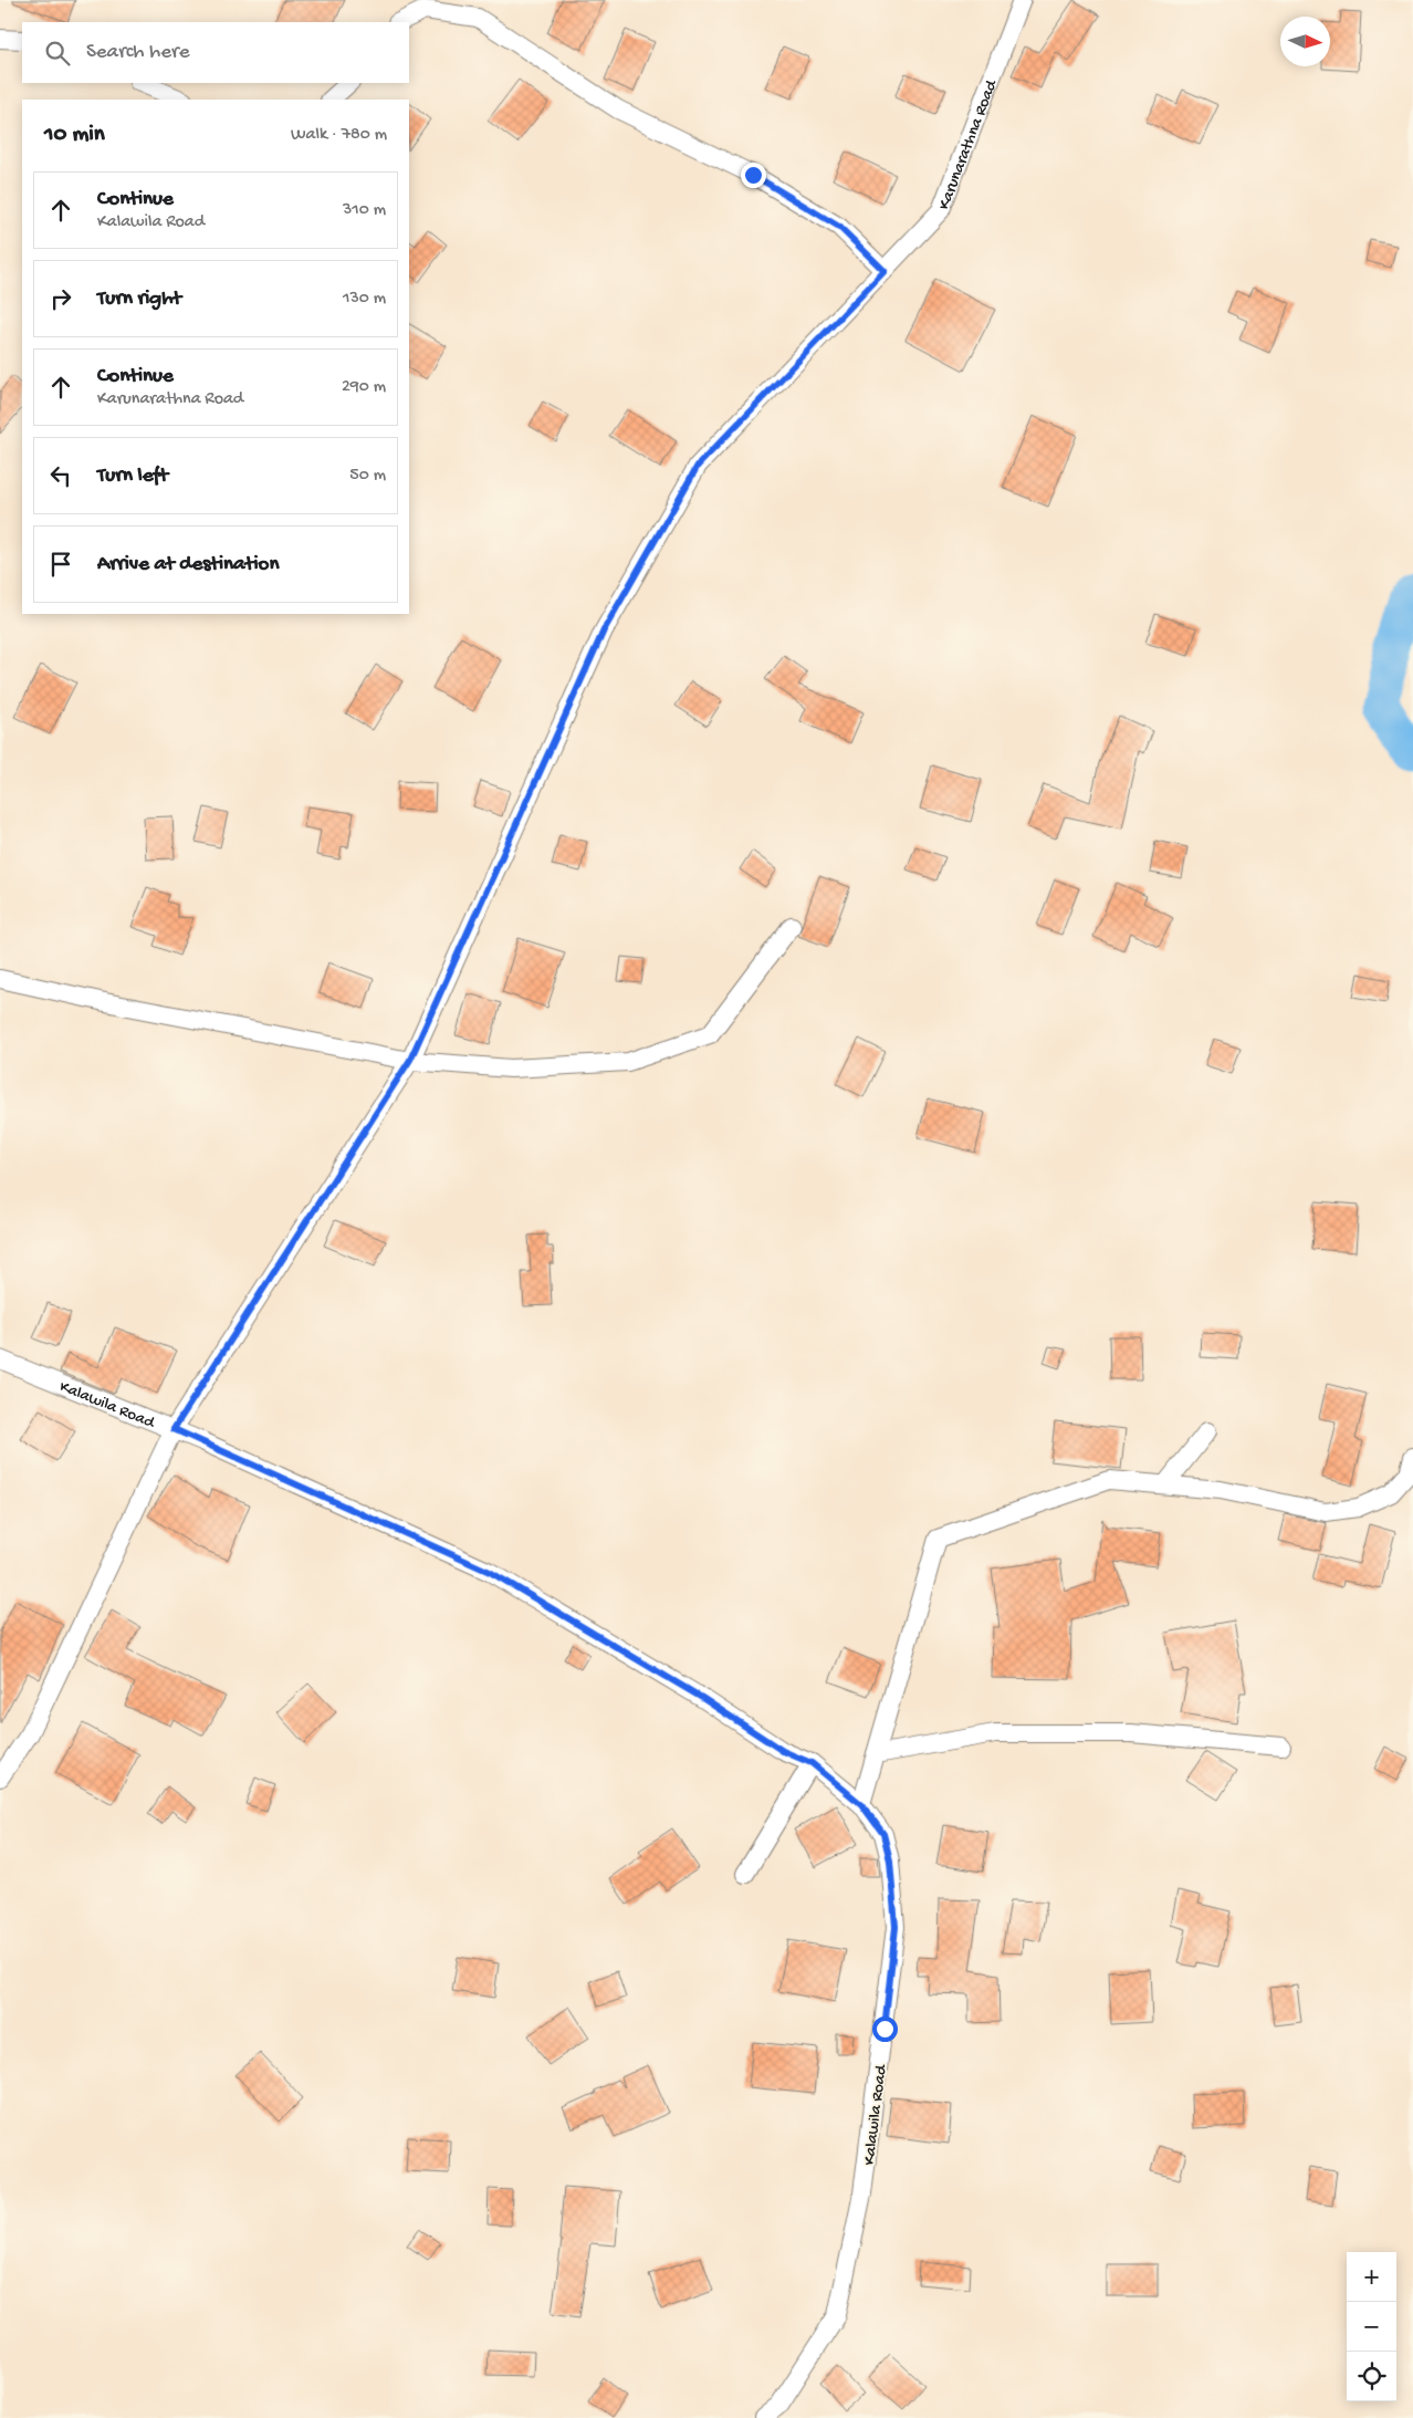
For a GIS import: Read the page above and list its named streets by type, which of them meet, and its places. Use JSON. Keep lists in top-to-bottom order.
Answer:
{
  "streets": {
    "street": ["Karunarathna Road", "Kalawila Road"]
  },
  "crossings": [
    ["Karunarathna Road", "Kalawila Road"]
  ],
  "north": "right",
  "page": {
    "search": "Search here",
    "heading": ["10 min", "Walk · 780 m"],
    "list": [
      ["Continue", "Kalawila Road", "310 m"],
      ["Turn right", "130 m"],
      ["Continue", "Karunarathna Road", "290 m"],
      ["Turn left", "50 m"],
      "Arrive at destination"
    ],
    "map_buttons": ["+", "−"]
  }
}
